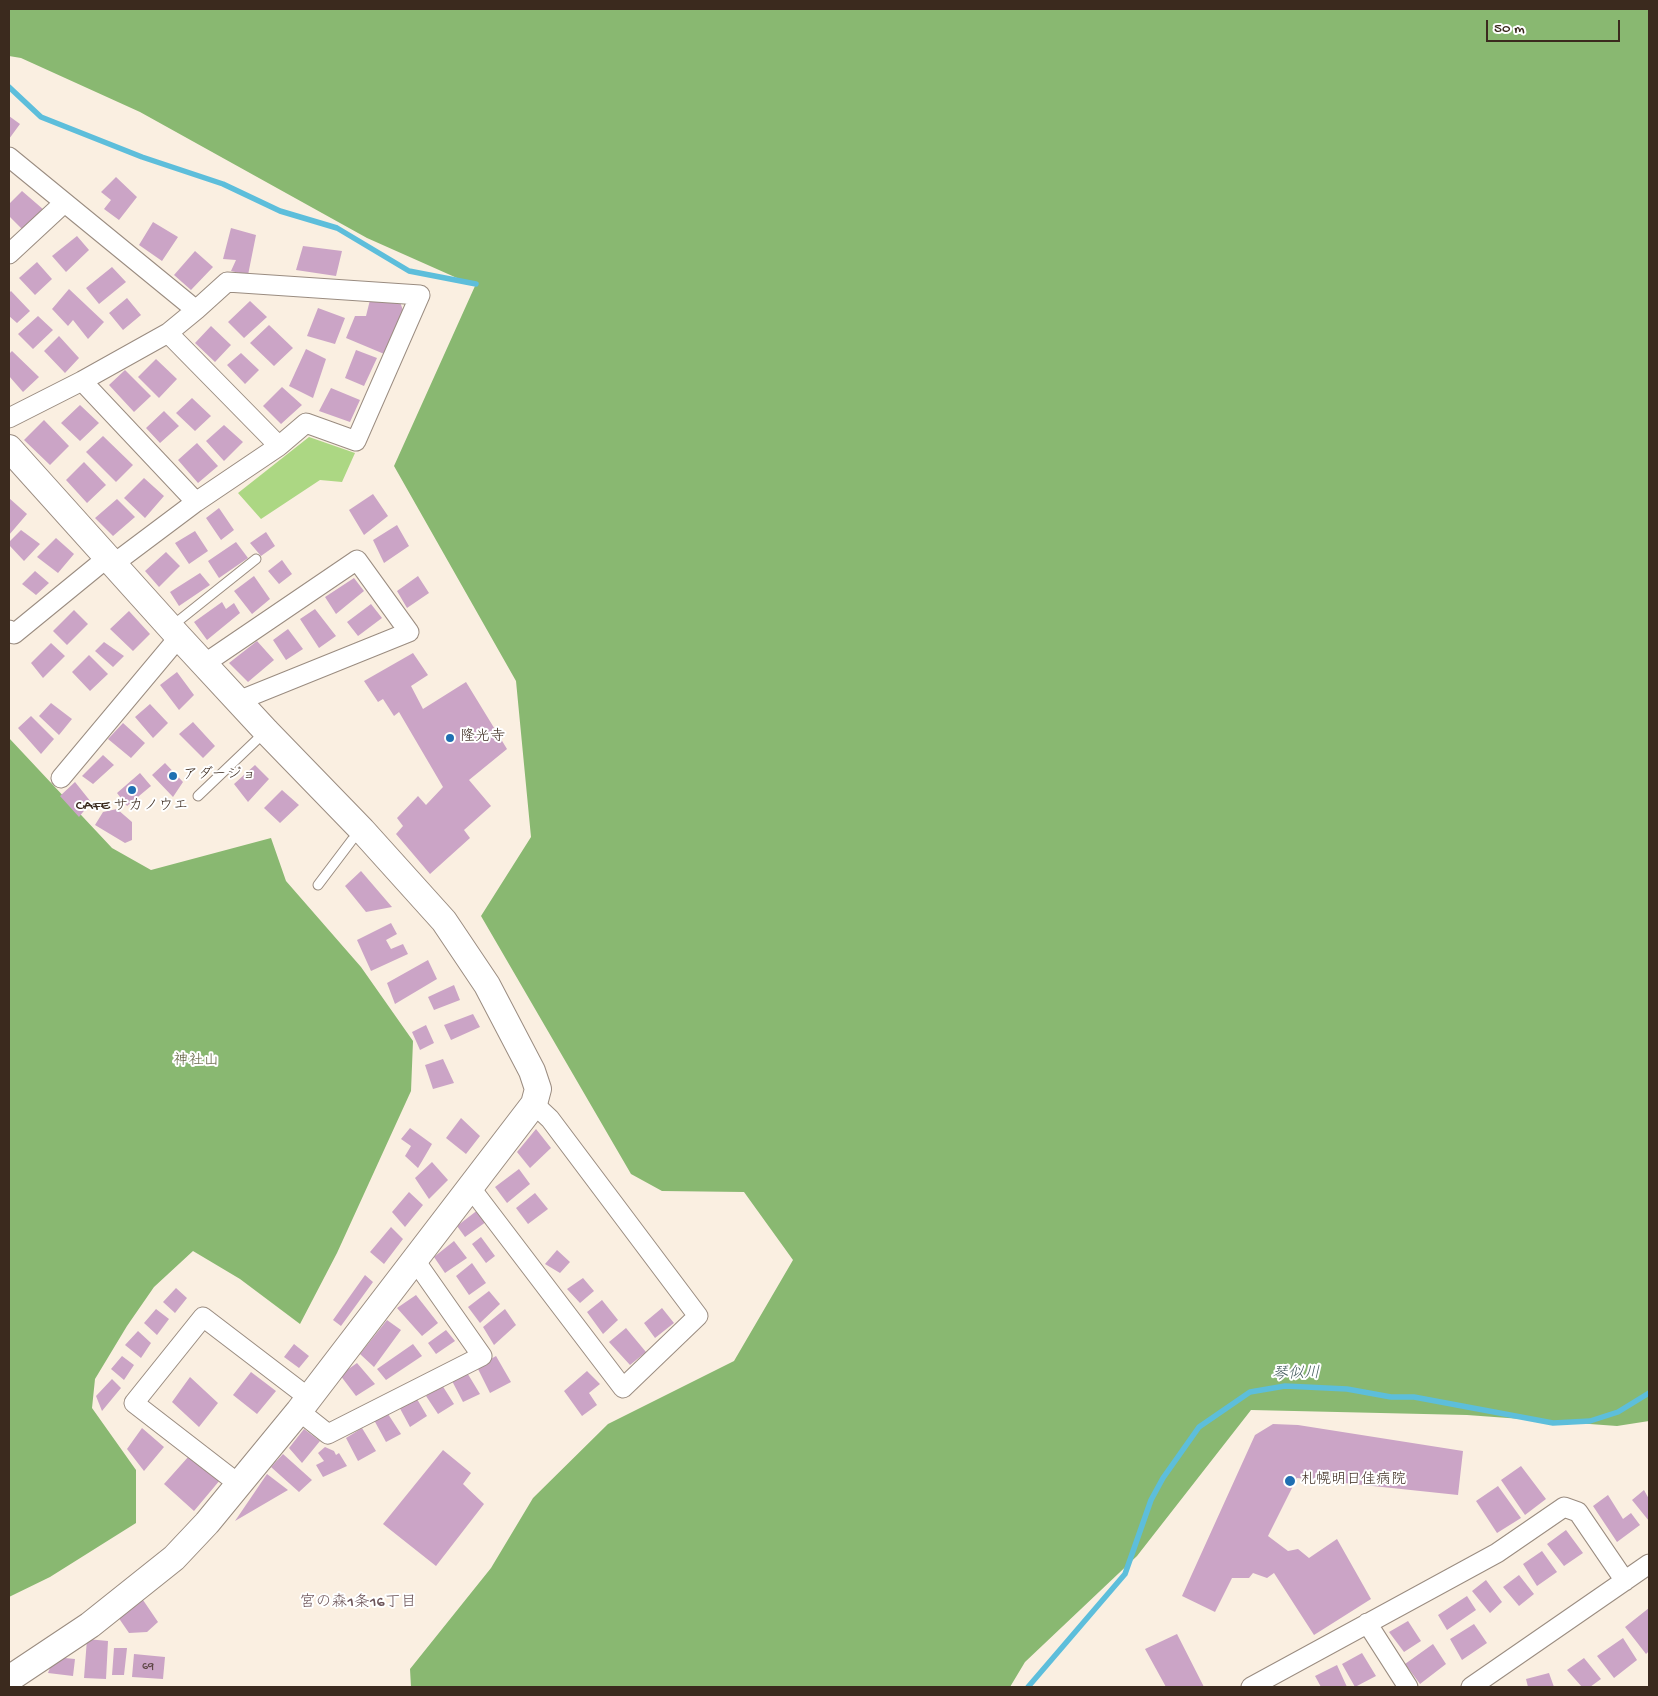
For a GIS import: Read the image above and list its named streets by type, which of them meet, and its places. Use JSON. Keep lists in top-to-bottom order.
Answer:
{
  "districts": ["宮の森1条16丁目"],
  "water": ["琴似川"],
  "parks": ["神社山"],
  "places": [
    "隆光寺",
    "アダージョ",
    "CAFE サカノウエ",
    "札幌明日佳病院"
  ],
  "house_numbers": ["69"],
  "scale_bar": "50 m"
}
